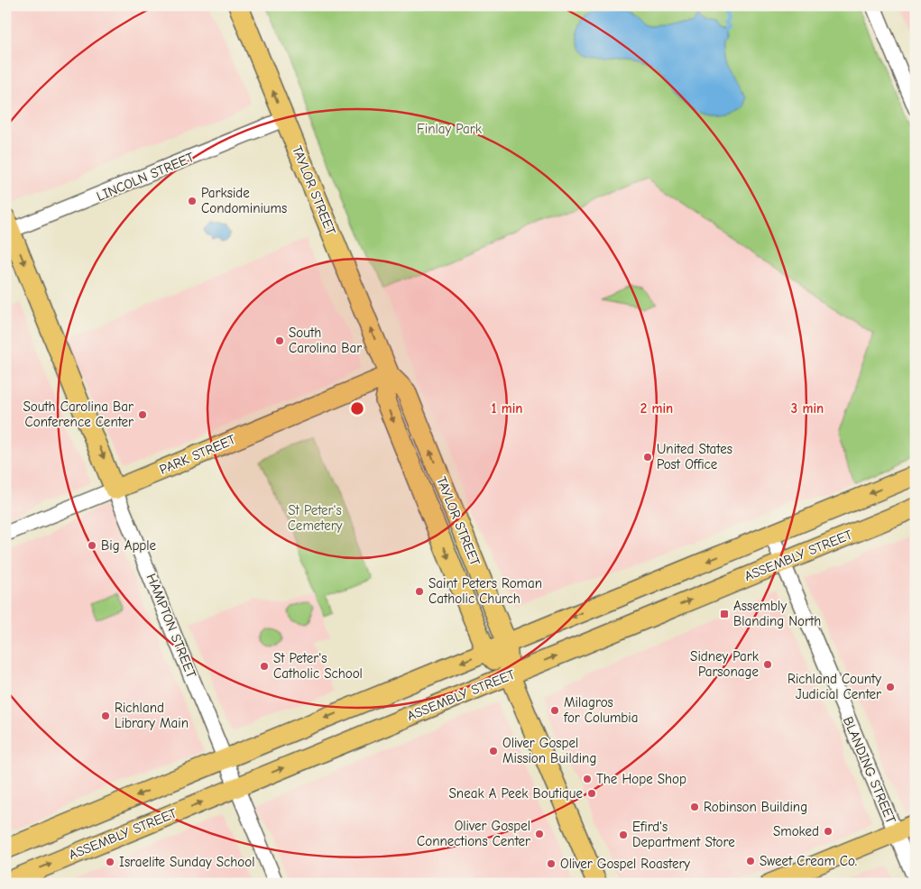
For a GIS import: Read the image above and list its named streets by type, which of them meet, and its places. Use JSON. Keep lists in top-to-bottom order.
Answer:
{
  "streets": {
    "main road": [
      "TAYLOR STREET",
      "PARK STREET",
      "ASSEMBLY STREET",
      "HAMPTON STREET"
    ],
    "street": ["LINCOLN STREET", "BLANDING STREET"]
  },
  "crossings": [
    ["LINCOLN STREET", "TAYLOR STREET"],
    ["LINCOLN STREET", "HAMPTON STREET"],
    ["TAYLOR STREET", "PARK STREET"],
    ["TAYLOR STREET", "ASSEMBLY STREET"],
    ["PARK STREET", "HAMPTON STREET"],
    ["ASSEMBLY STREET", "HAMPTON STREET"],
    ["ASSEMBLY STREET", "BLANDING STREET"]
  ],
  "one_way": ["HAMPTON STREET"],
  "parks": ["Finlay Park", "St Peter's Cemetery"],
  "places": {
    "other": [
      "Parkside Condominiums",
      "South Carolina Bar",
      "South Carolina Bar Conference Center",
      "United States Post Office",
      "Big Apple",
      "Saint Peters Roman Catholic Church",
      "Sidney Park Parsonage",
      "St Peter's Catholic School",
      "Richland County Judicial Center",
      "Milagros for Columbia",
      "Richland Library Main",
      "Oliver Gospel Mission Building",
      "The Hope Shop",
      "Sneak A Peek Boutique",
      "Robinson Building",
      "Smoked",
      "Oliver Gospel Connections Center",
      "Efird's Department Store",
      "Sweet Cream Co.",
      "Israelite Sunday School",
      "Oliver Gospel Roastery"
    ],
    "transit": ["Assembly Blanding North"]
  },
  "rings": ["1 min", "2 min", "3 min"]
}
